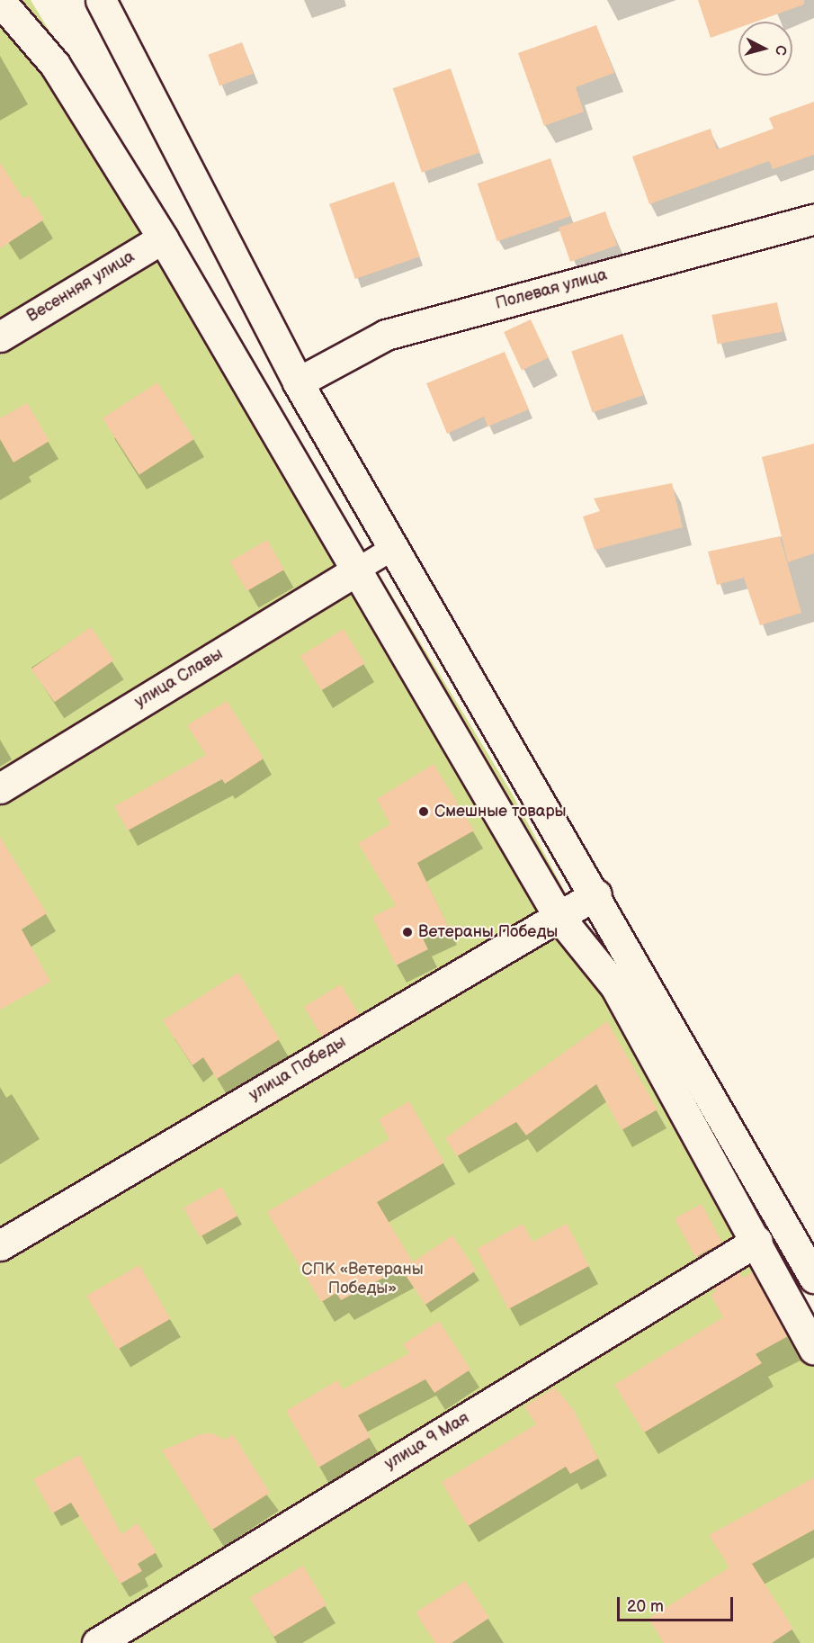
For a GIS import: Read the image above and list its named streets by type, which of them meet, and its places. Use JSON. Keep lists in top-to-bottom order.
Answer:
{
  "streets": {
    "street": [
      "Весенняя улица",
      "Полевая улица",
      "улица Славы",
      "улица Победы",
      "улица 9 Мая"
    ]
  },
  "parks": ["СПК «Ветераны Победы»"],
  "places": ["Смешные товары", "Ветераны Победы"],
  "scale_bar": "20 m",
  "north": "right"
}
